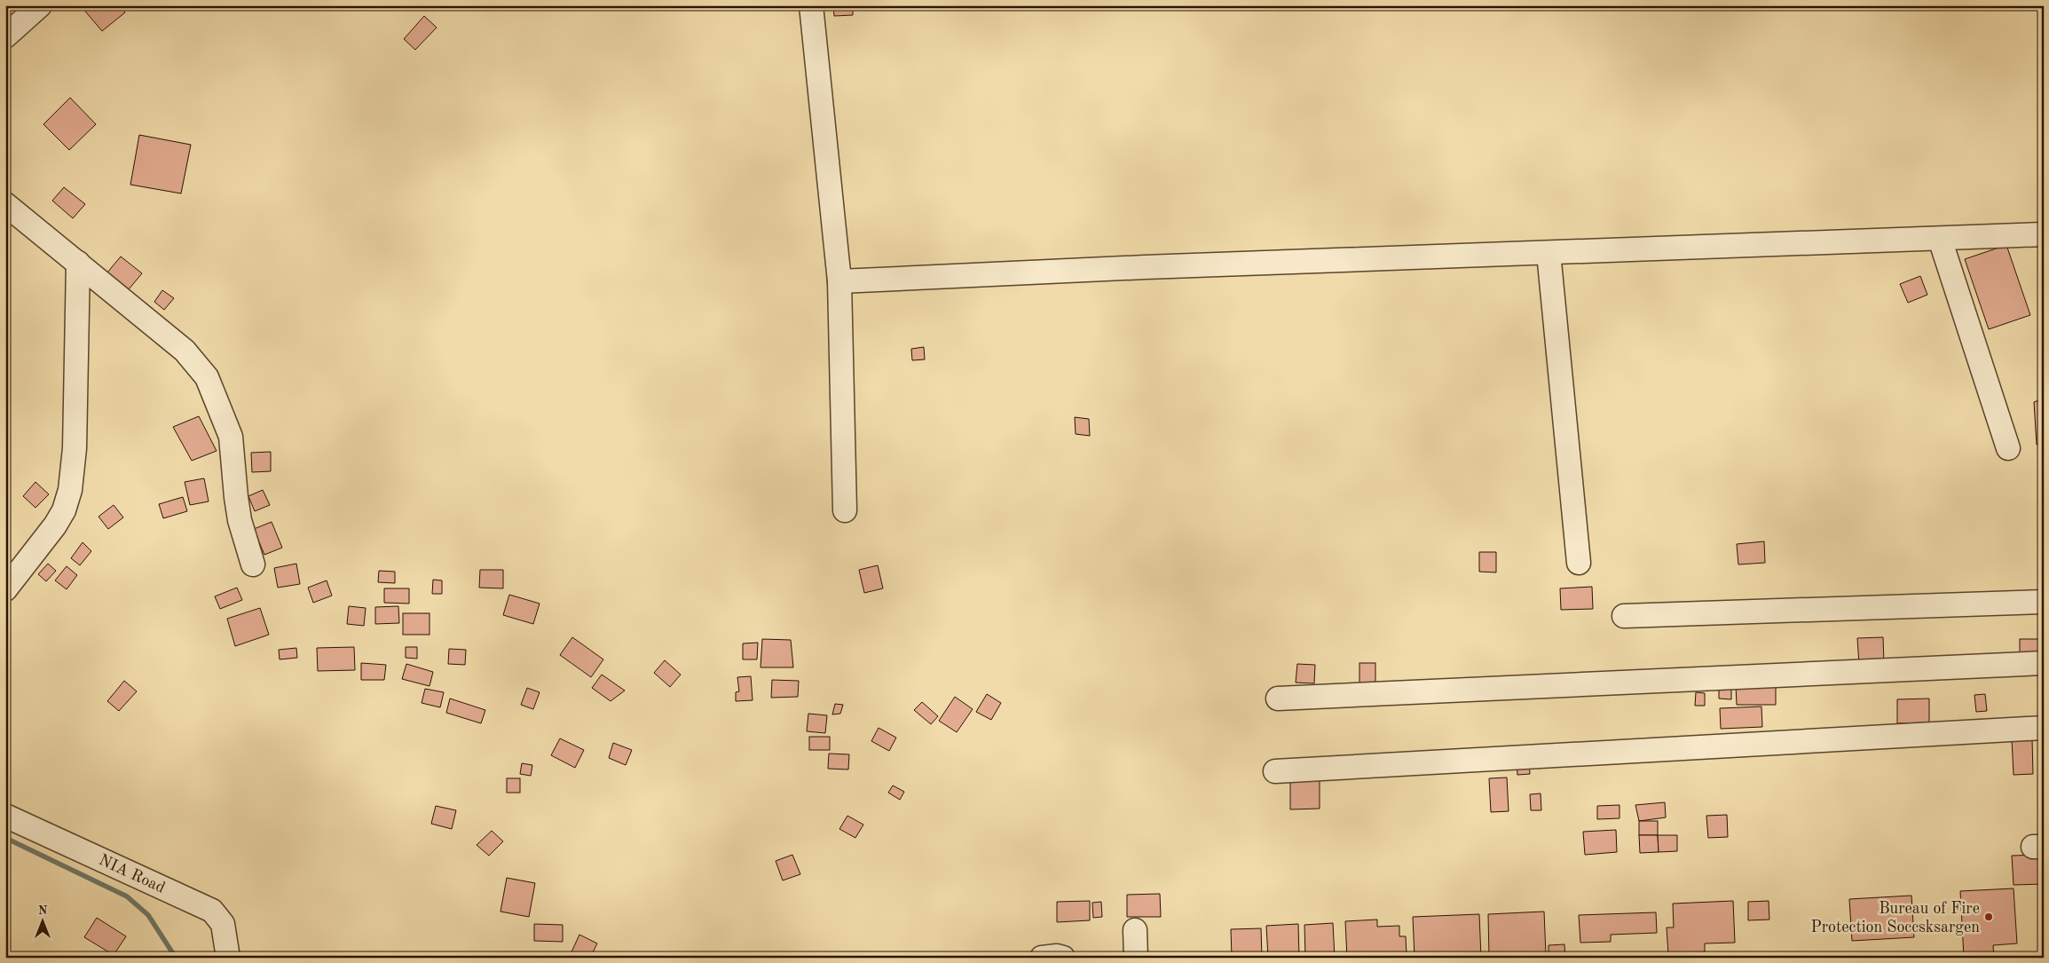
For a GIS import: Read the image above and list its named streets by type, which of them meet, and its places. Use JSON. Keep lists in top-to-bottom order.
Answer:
{
  "streets": {
    "street": ["NIA Road"]
  },
  "places": ["Bureau of Fire Protection Soccsksargen"],
  "north": "top"
}
